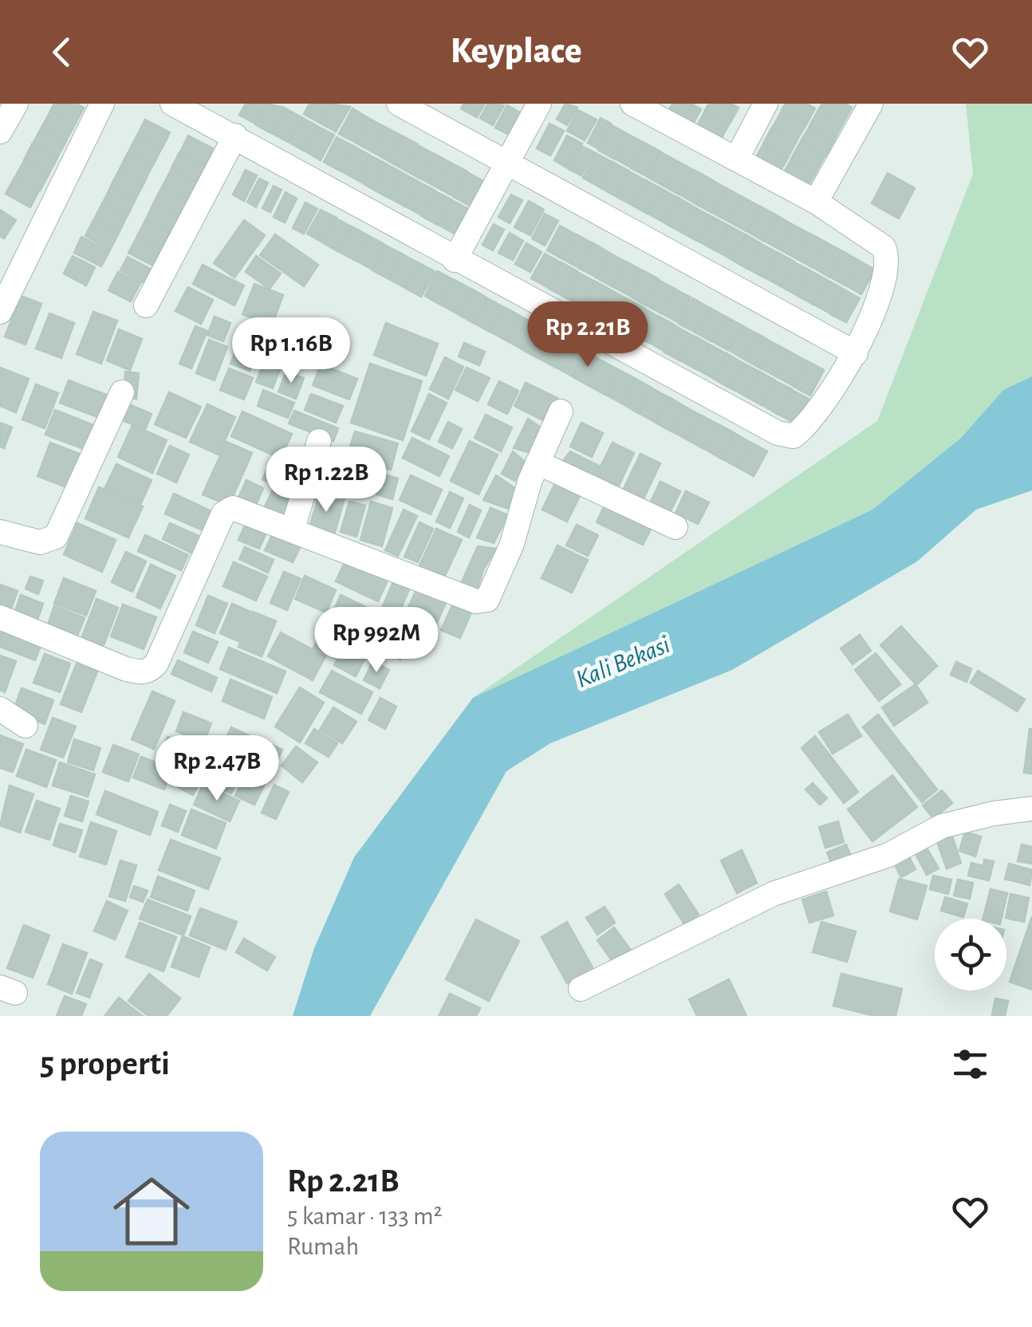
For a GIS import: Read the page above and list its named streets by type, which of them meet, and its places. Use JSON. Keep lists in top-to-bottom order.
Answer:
{
  "water": ["Kali Bekasi"],
  "page": {
    "header": "Keyplace",
    "price": [
      "Rp 2.21B",
      "Rp 1.16B",
      "Rp 1.22B",
      "Rp 992M",
      "Rp 2.47B"
    ],
    "heading": "5 properti",
    "list": [
      {
        "name": "Rp 2.21B",
        "note": "5 kamar · 133 m² · Rumah"
      }
    ]
  }
}
